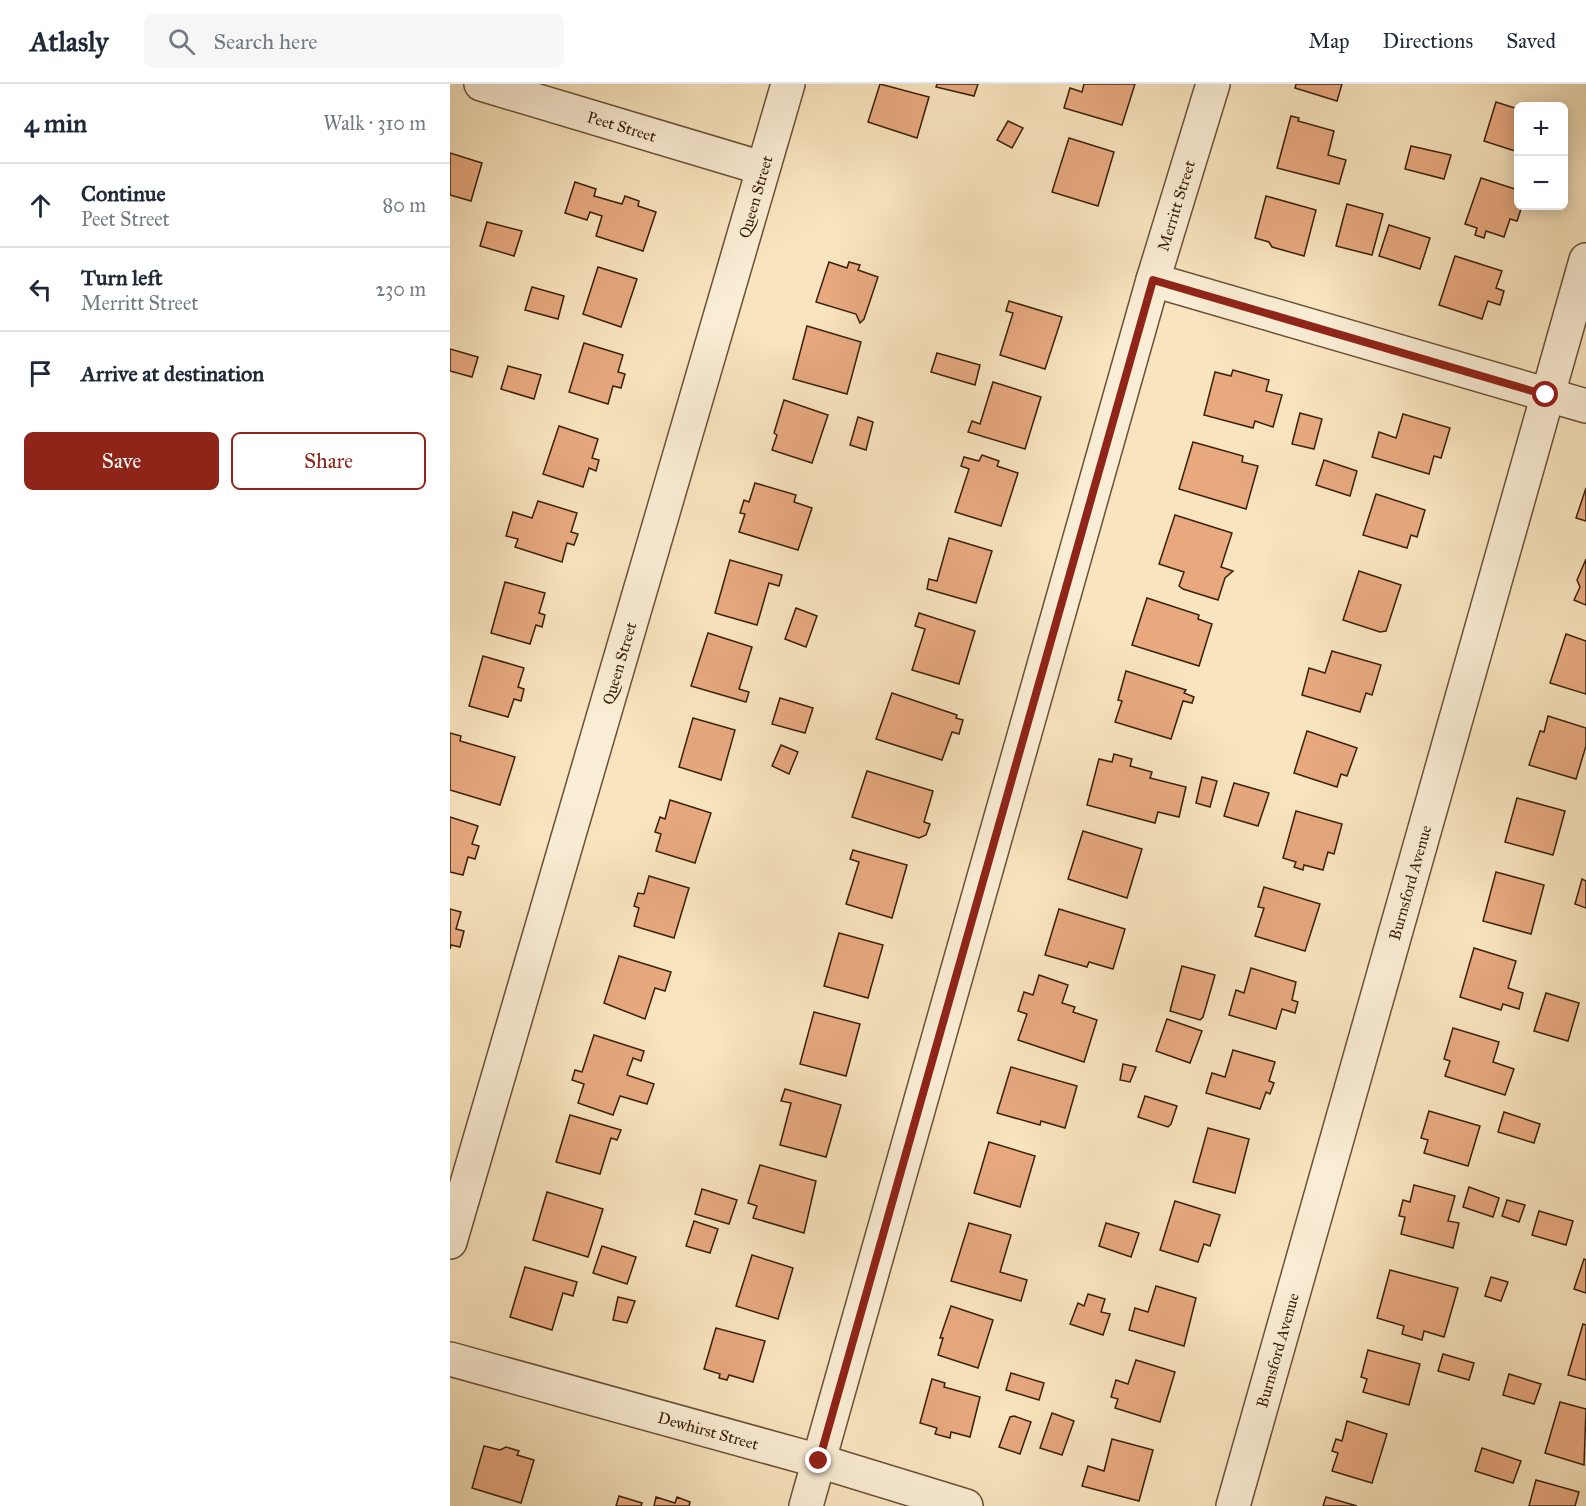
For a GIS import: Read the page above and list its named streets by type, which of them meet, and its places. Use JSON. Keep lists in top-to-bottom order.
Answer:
{
  "streets": {
    "street": [
      "Peet Street",
      "Queen Street",
      "Merritt Street",
      "Burnsford Avenue",
      "Dewhirst Street"
    ]
  },
  "crossings": [
    ["Peet Street", "Queen Street"],
    ["Merritt Street", "Dewhirst Street"]
  ],
  "page": {
    "header": "Atlasly",
    "search": "Search here",
    "nav": ["Map", "Directions", "Saved"],
    "heading": ["4 min", "Walk · 310 m"],
    "map_buttons": ["+", "−"],
    "list": [
      ["Continue", "Peet Street", "80 m"],
      ["Turn left", "Merritt Street", "230 m"],
      "Arrive at destination"
    ],
    "buttons": ["Save", "Share"]
  }
}
